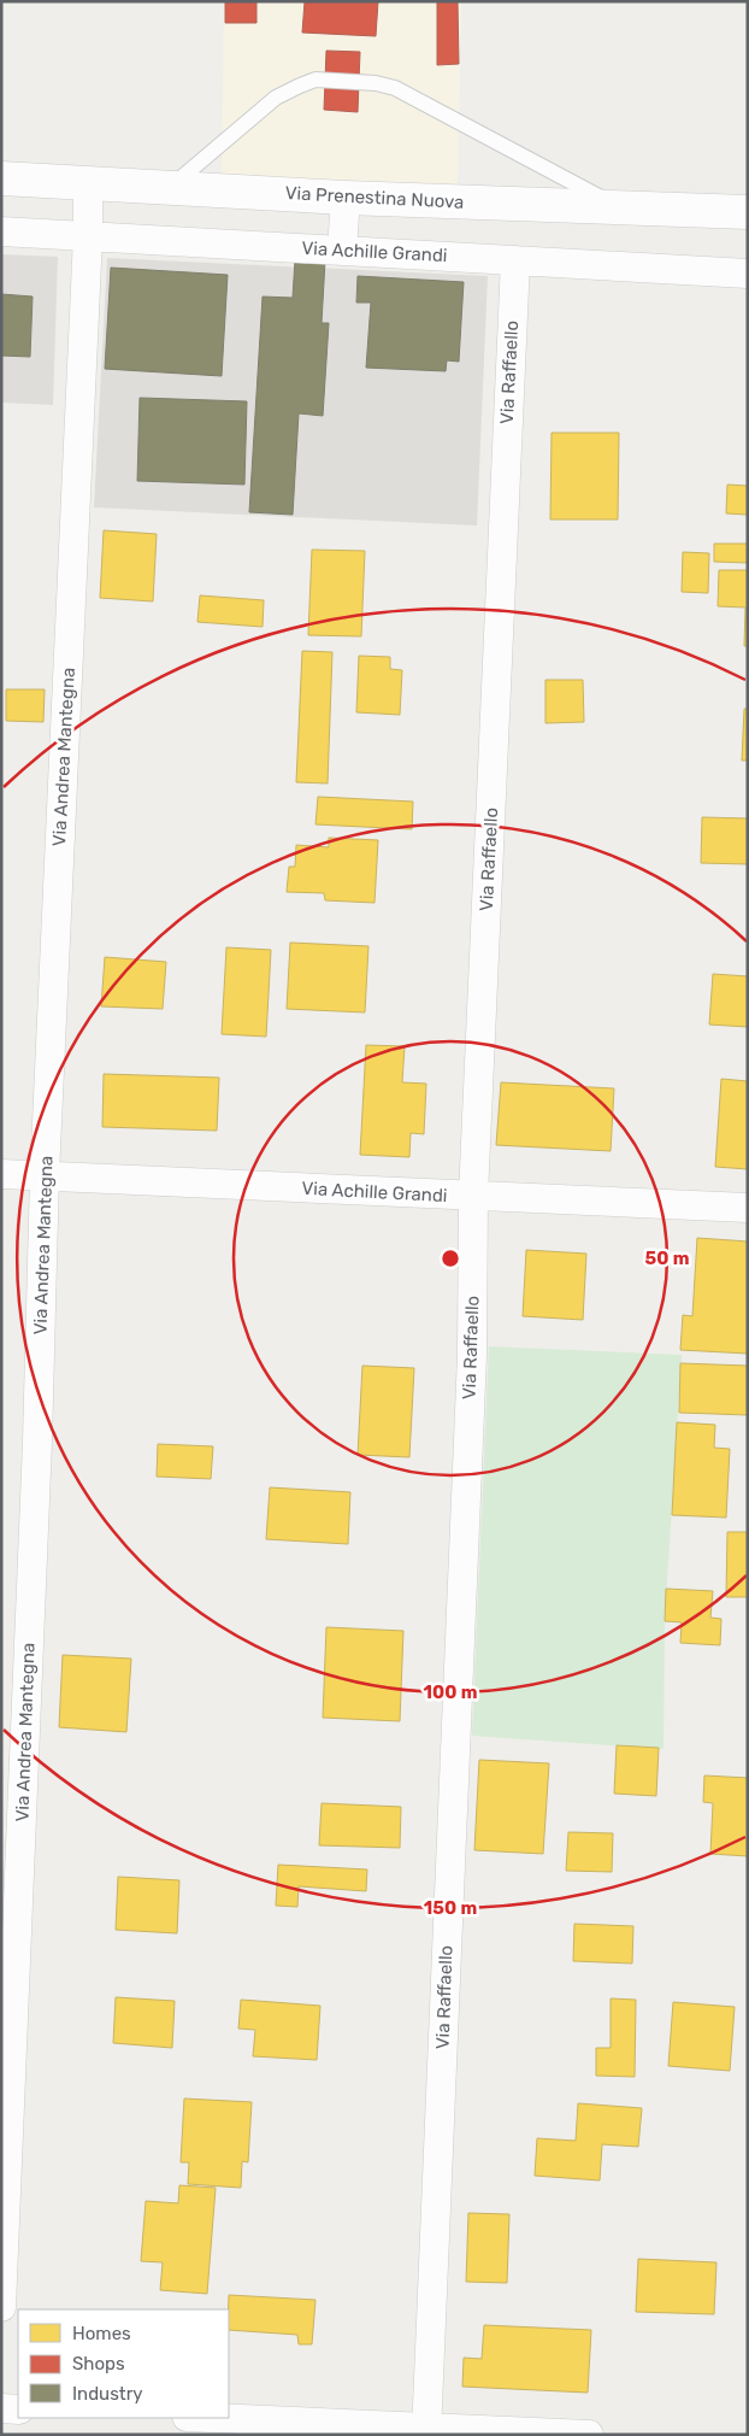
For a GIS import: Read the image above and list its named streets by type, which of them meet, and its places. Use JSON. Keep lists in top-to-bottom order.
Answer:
{
  "streets": {
    "main road": ["Via Prenestina Nuova"],
    "street": ["Via Achille Grandi", "Via Raffaello", "Via Andrea Mantegna"]
  },
  "crossings": [
    ["Via Prenestina Nuova", "Via Andrea Mantegna"],
    ["Via Achille Grandi", "Via Raffaello"],
    ["Via Achille Grandi", "Via Andrea Mantegna"]
  ],
  "legend": ["Homes", "Shops", "Industry"],
  "rings": ["50 m", "100 m", "150 m"]
}
